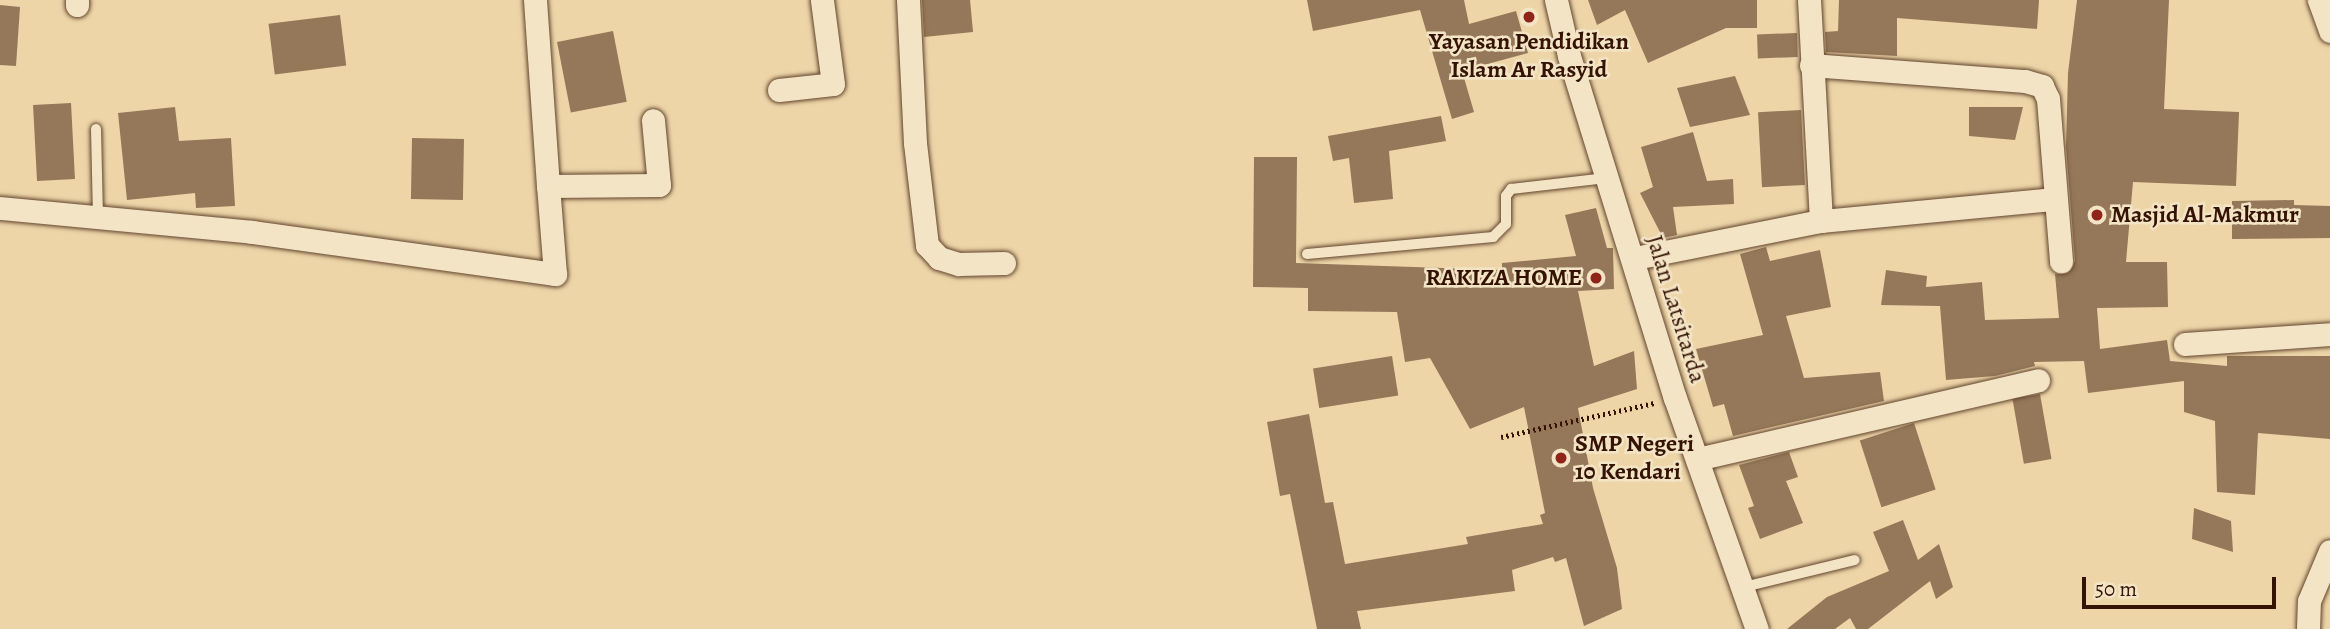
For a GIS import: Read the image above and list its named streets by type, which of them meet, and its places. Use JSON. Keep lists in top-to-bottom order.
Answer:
{
  "streets": {
    "street": ["Jalan Latsitarda"]
  },
  "places": [
    "Yayasan Pendidikan Islam Ar Rasyid",
    "Masjid Al-Makmur",
    "RAKIZA HOME",
    "SMP Negeri 10 Kendari"
  ],
  "scale_bar": "50 m"
}
